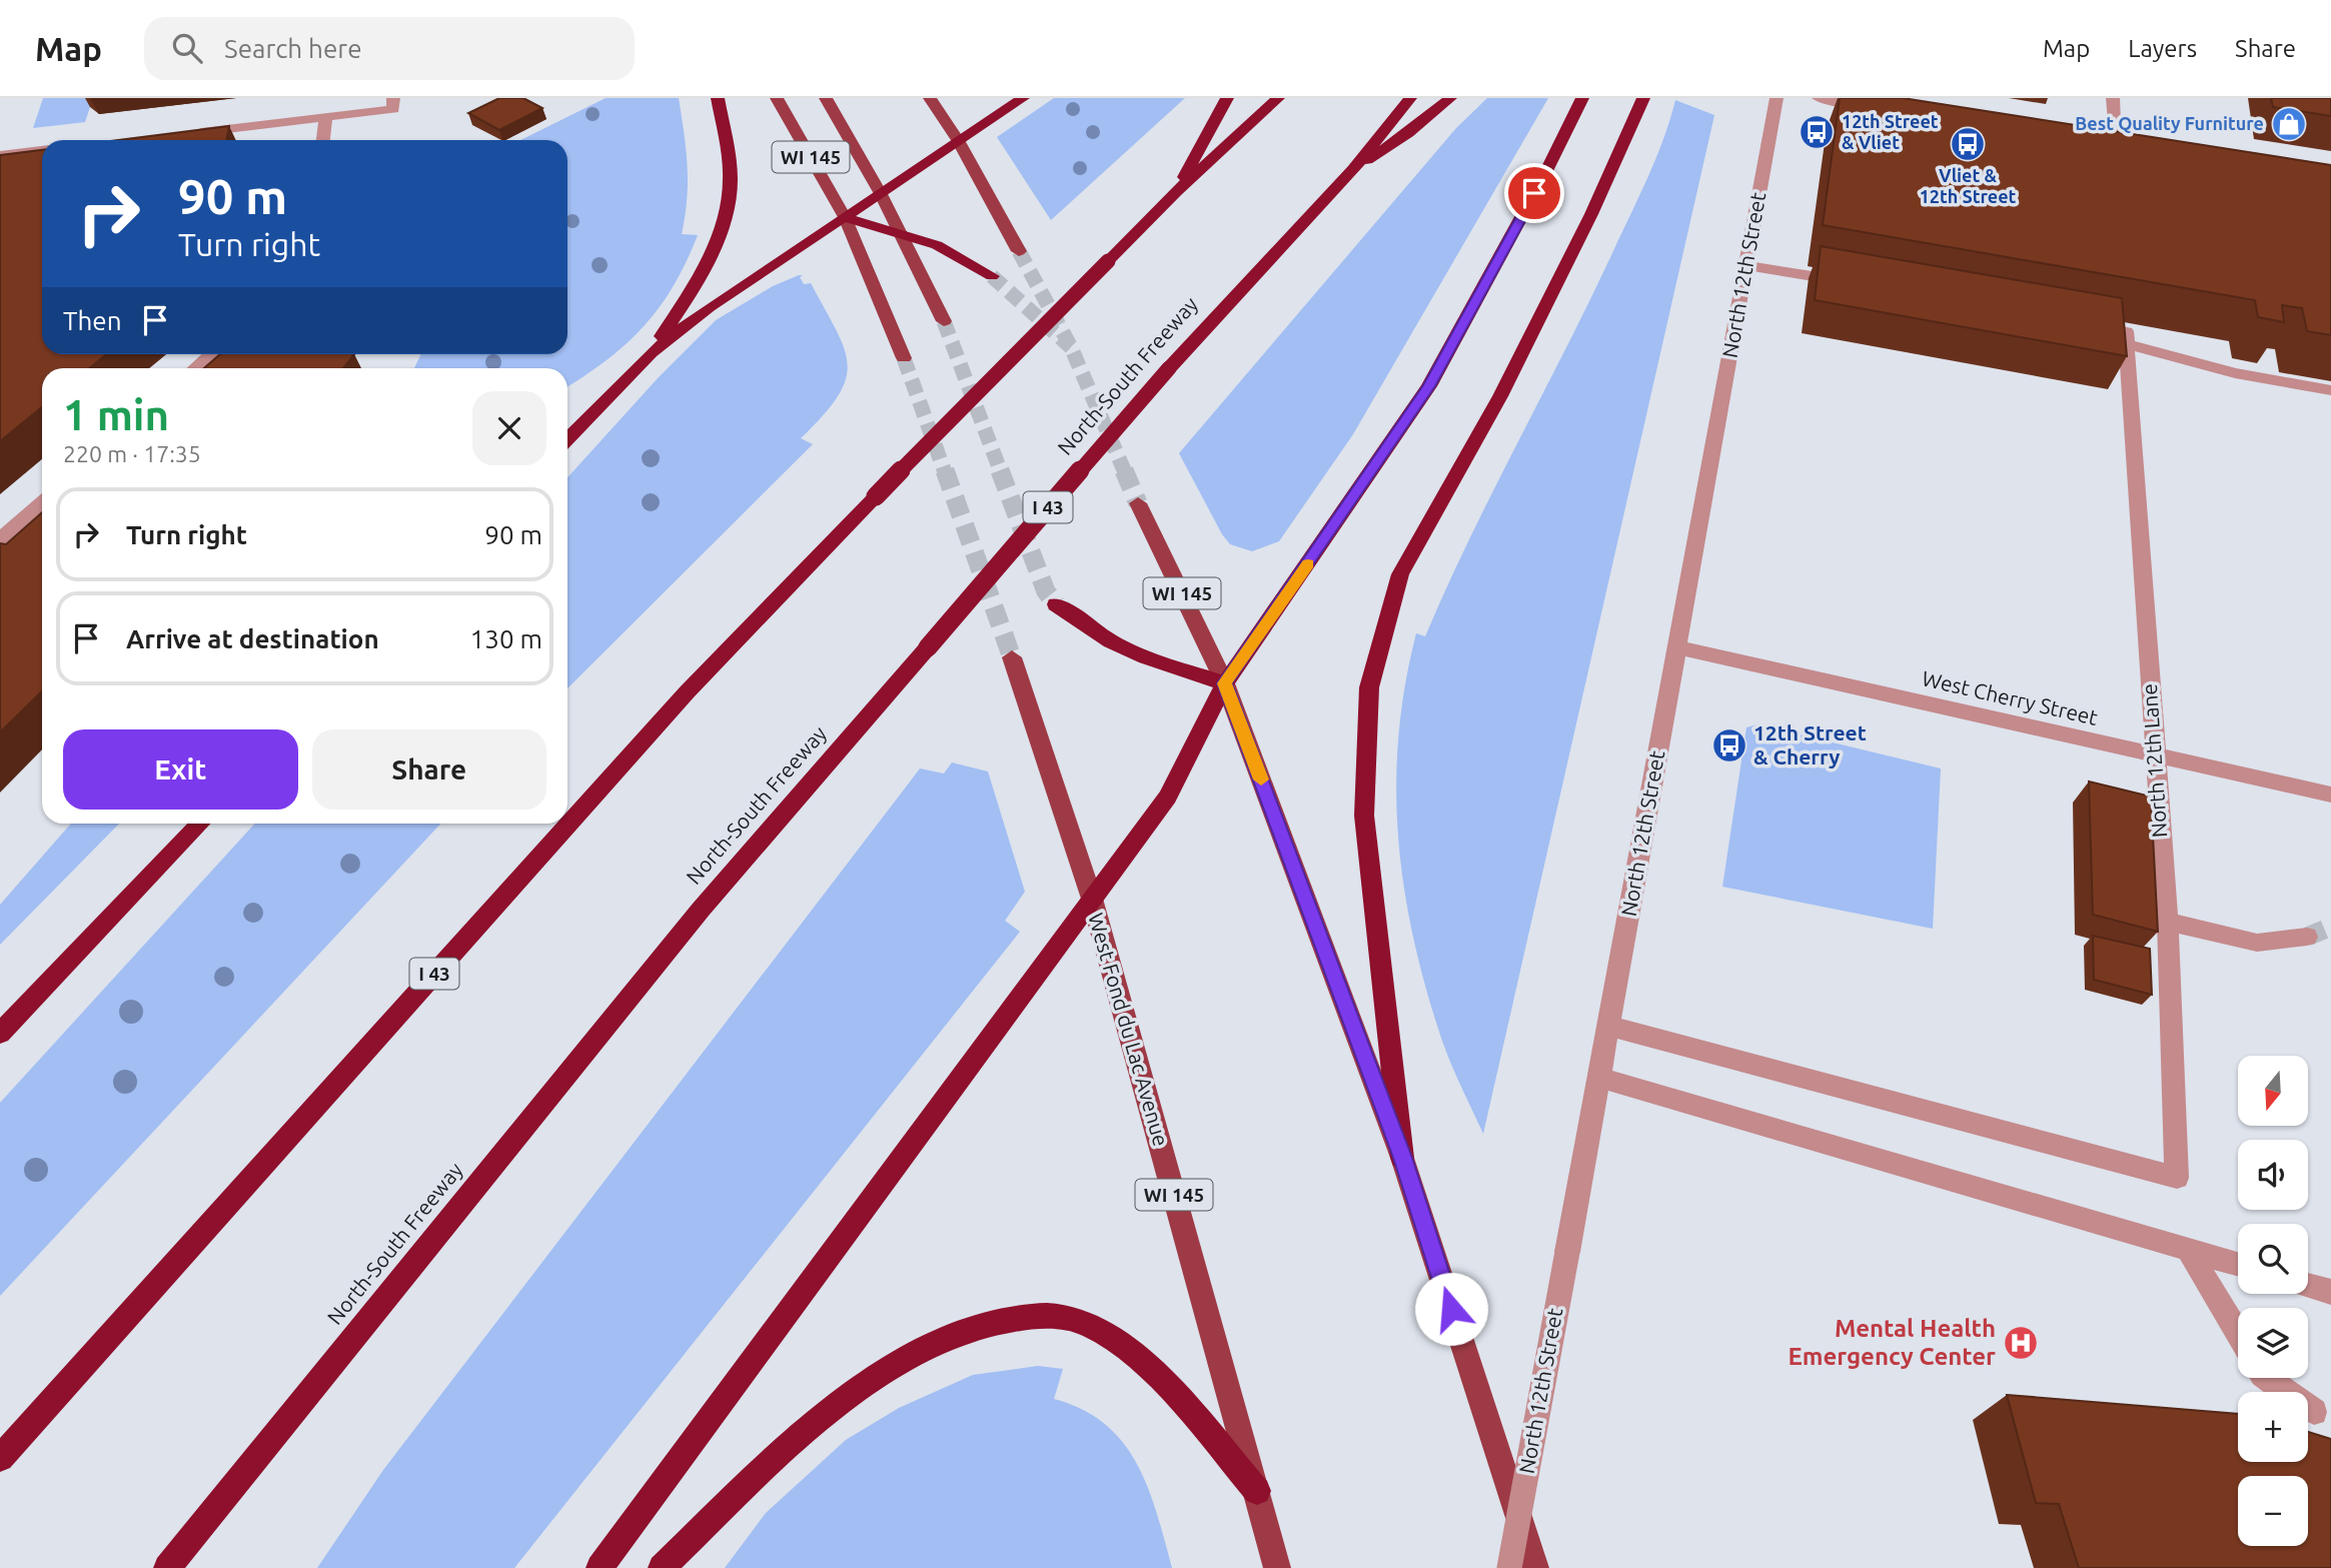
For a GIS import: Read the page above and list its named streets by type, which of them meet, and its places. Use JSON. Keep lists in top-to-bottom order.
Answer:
{
  "streets": {
    "highway": ["North-South Freeway", "I 43"],
    "main road": ["WI 145", "West Fond du Lac Avenue"],
    "street": ["North 12th Street", "West Cherry Street", "North 12th Lane"]
  },
  "crossings": [
    ["North 12th Street", "West Cherry Street"],
    ["North 12th Street", "North 12th Lane"],
    ["West Cherry Street", "North 12th Lane"]
  ],
  "places": {
    "shop": ["Best Quality Furniture"],
    "bus stop": ["12th Street & Vliet", "Vliet & 12th Street", "12th Street & Cherry"],
    "hospital": ["Mental Health Emergency Center"]
  },
  "north": "bottom",
  "page": {
    "header": "Map",
    "search": "Search here",
    "nav": ["Map", "Layers", "Share"],
    "turn": ["90 m", "Turn right"],
    "then": "Then",
    "heading": ["1 min", "220 m · 17:35"],
    "list": [
      {
        "name": "Turn right",
        "value": "90 m"
      },
      {
        "name": "Arrive at destination",
        "value": "130 m"
      }
    ],
    "buttons": ["Exit", "Share"],
    "map_buttons": ["+", "−"]
  }
}
